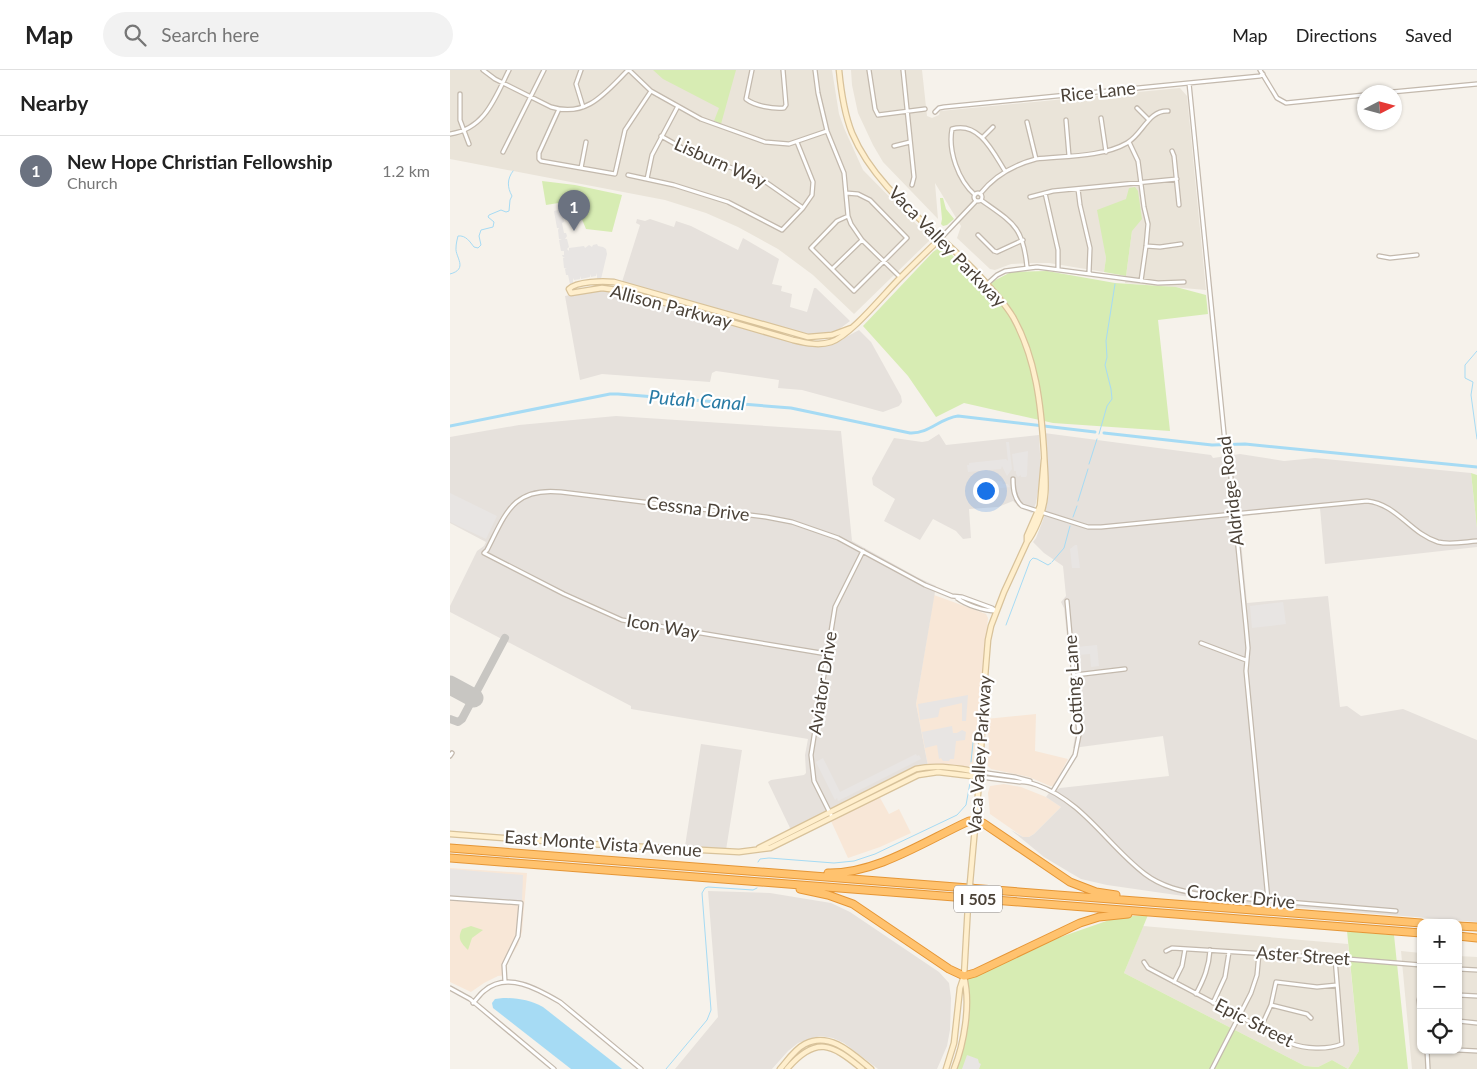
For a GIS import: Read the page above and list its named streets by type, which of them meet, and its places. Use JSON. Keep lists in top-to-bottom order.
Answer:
{
  "streets": {
    "highway": ["I 505"],
    "street": [
      "Rice Lane",
      "Lisburn Way",
      "Vaca Valley Parkway",
      "Allison Parkway",
      "Aldridge Road",
      "Cessna Drive",
      "Icon Way",
      "Aviator Drive",
      "Cotting Lane",
      "East Monte Vista Avenue",
      "Crocker Drive",
      "Aster Street",
      "Epic Street"
    ]
  },
  "crossings": [
    ["Rice Lane", "Aldridge Road"],
    ["Vaca Valley Parkway", "Allison Parkway"],
    ["Vaca Valley Parkway", "Cessna Drive"],
    ["Vaca Valley Parkway", "East Monte Vista Avenue"],
    ["Vaca Valley Parkway", "Crocker Drive"],
    ["Aldridge Road", "Crocker Drive"],
    ["Cessna Drive", "Icon Way"],
    ["Cessna Drive", "Aviator Drive"],
    ["Icon Way", "Aviator Drive"],
    ["Aviator Drive", "East Monte Vista Avenue"],
    ["Cotting Lane", "Crocker Drive"],
    ["East Monte Vista Avenue", "Crocker Drive"],
    ["Aster Street", "Epic Street"]
  ],
  "water": ["Putah Canal"],
  "north": "right",
  "page": {
    "header": "Map",
    "search": "Search here",
    "nav": ["Map", "Directions", "Saved"],
    "heading": "Nearby",
    "list": [
      {
        "mark": "1",
        "name": "New Hope Christian Fellowship",
        "note": "Church",
        "value": "1.2 km"
      }
    ],
    "pins": "1",
    "map_buttons": ["+", "−"]
  }
}
